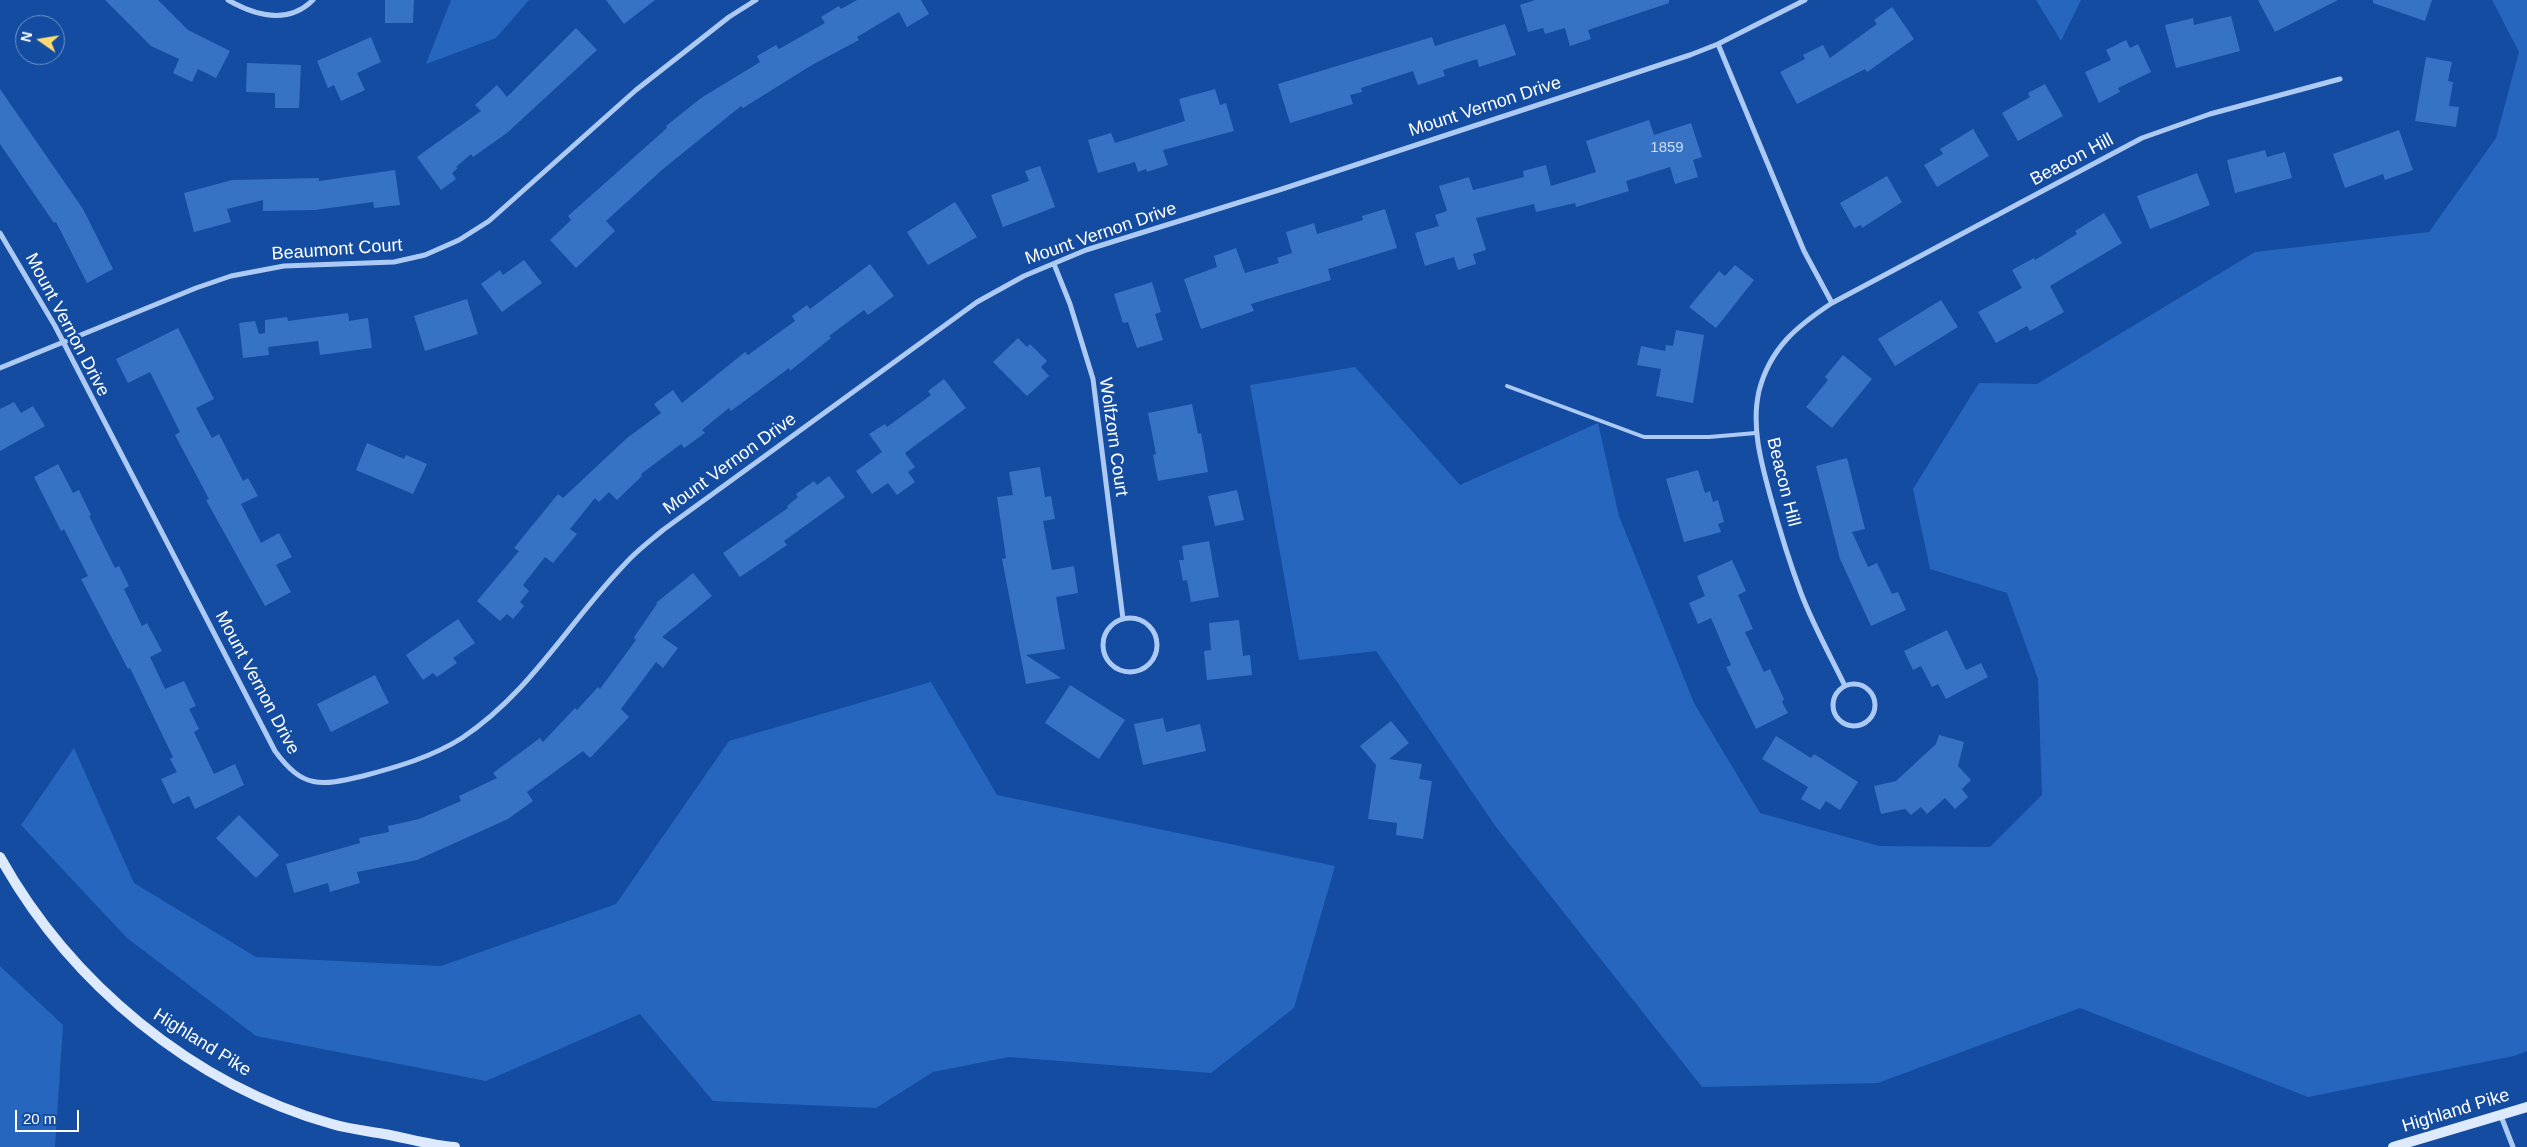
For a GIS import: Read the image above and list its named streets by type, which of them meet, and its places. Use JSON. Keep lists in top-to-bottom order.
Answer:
{
  "streets": {
    "main road": ["Highland Pike"],
    "street": [
      "Mount Vernon Drive",
      "Beacon Hill",
      "Beaumont Court",
      "Wolfzorn Court"
    ]
  },
  "crossings": [
    ["Mount Vernon Drive", "Beaumont Court"],
    ["Mount Vernon Drive", "Wolfzorn Court"]
  ],
  "house_numbers": ["1859"],
  "scale_bar": "20 m",
  "north": "left"
}
